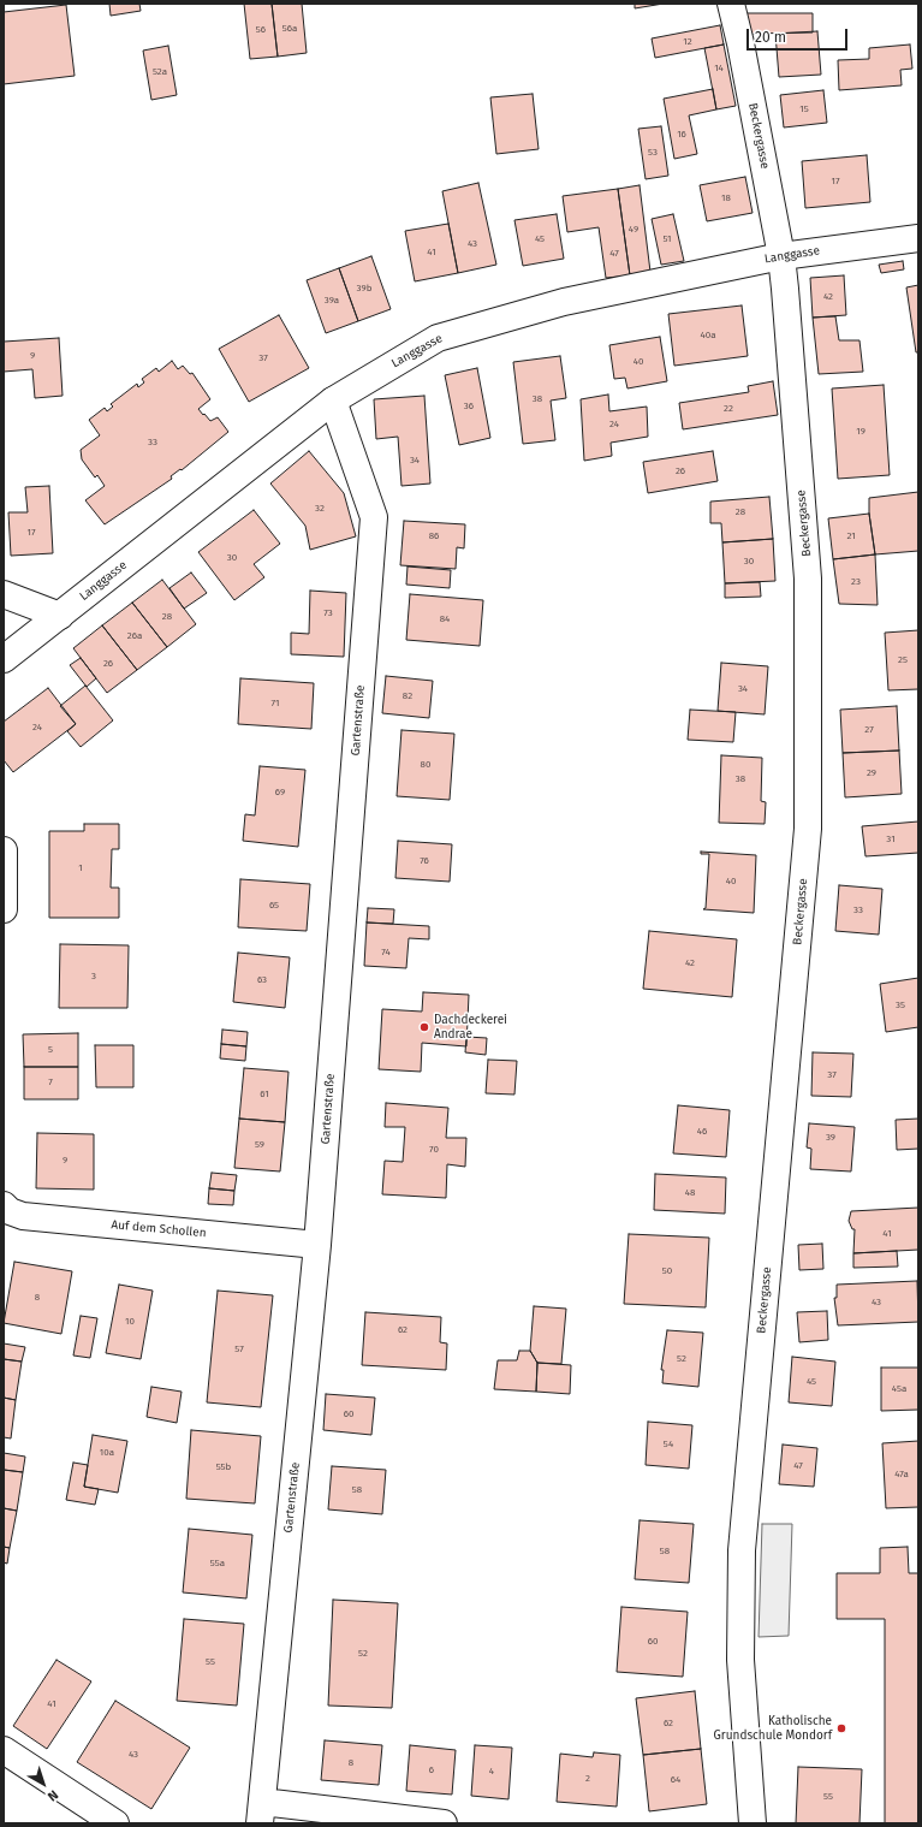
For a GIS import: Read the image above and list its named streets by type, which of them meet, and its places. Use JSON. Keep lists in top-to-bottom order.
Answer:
{
  "streets": {
    "street": [
      "Beckergasse",
      "Langgasse",
      "Gartenstraße",
      "Auf dem Schollen"
    ]
  },
  "crossings": [
    ["Beckergasse", "Langgasse"],
    ["Langgasse", "Gartenstraße"],
    ["Gartenstraße", "Auf dem Schollen"]
  ],
  "places": ["Dachdeckerei Andrae", "Katholische Grundschule Mondorf"],
  "house_numbers": [
    "56a",
    "56",
    "12",
    "14",
    "52a",
    "15",
    "16",
    "53",
    "17",
    "18",
    "49",
    "45",
    "51",
    "43",
    "41",
    "47",
    "39b",
    "42",
    "39a",
    "40a",
    "9",
    "37",
    "40",
    "38",
    "36",
    "22",
    "24",
    "19",
    "33",
    "34",
    "26",
    "32",
    "28",
    "17",
    "86",
    "21",
    "30",
    "30",
    "23",
    "73",
    "28",
    "84",
    "26a",
    "25",
    "26",
    "34",
    "82",
    "71",
    "24",
    "27",
    "80",
    "29",
    "38",
    "69",
    "31",
    "76",
    "1",
    "40",
    "65",
    "33",
    "74",
    "42",
    "3",
    "63",
    "35",
    "5",
    "37",
    "7",
    "61",
    "46",
    "39",
    "59",
    "70",
    "9",
    "48",
    "41",
    "50",
    "8",
    "43",
    "10",
    "62",
    "57",
    "52",
    "45",
    "45a",
    "60",
    "54",
    "10a",
    "47",
    "55b",
    "47a",
    "58",
    "58",
    "55a",
    "60",
    "52",
    "55",
    "41",
    "62",
    "43",
    "8",
    "6",
    "4",
    "2",
    "64",
    "55"
  ],
  "scale_bar": "20 m",
  "north": "bottom right"
}
